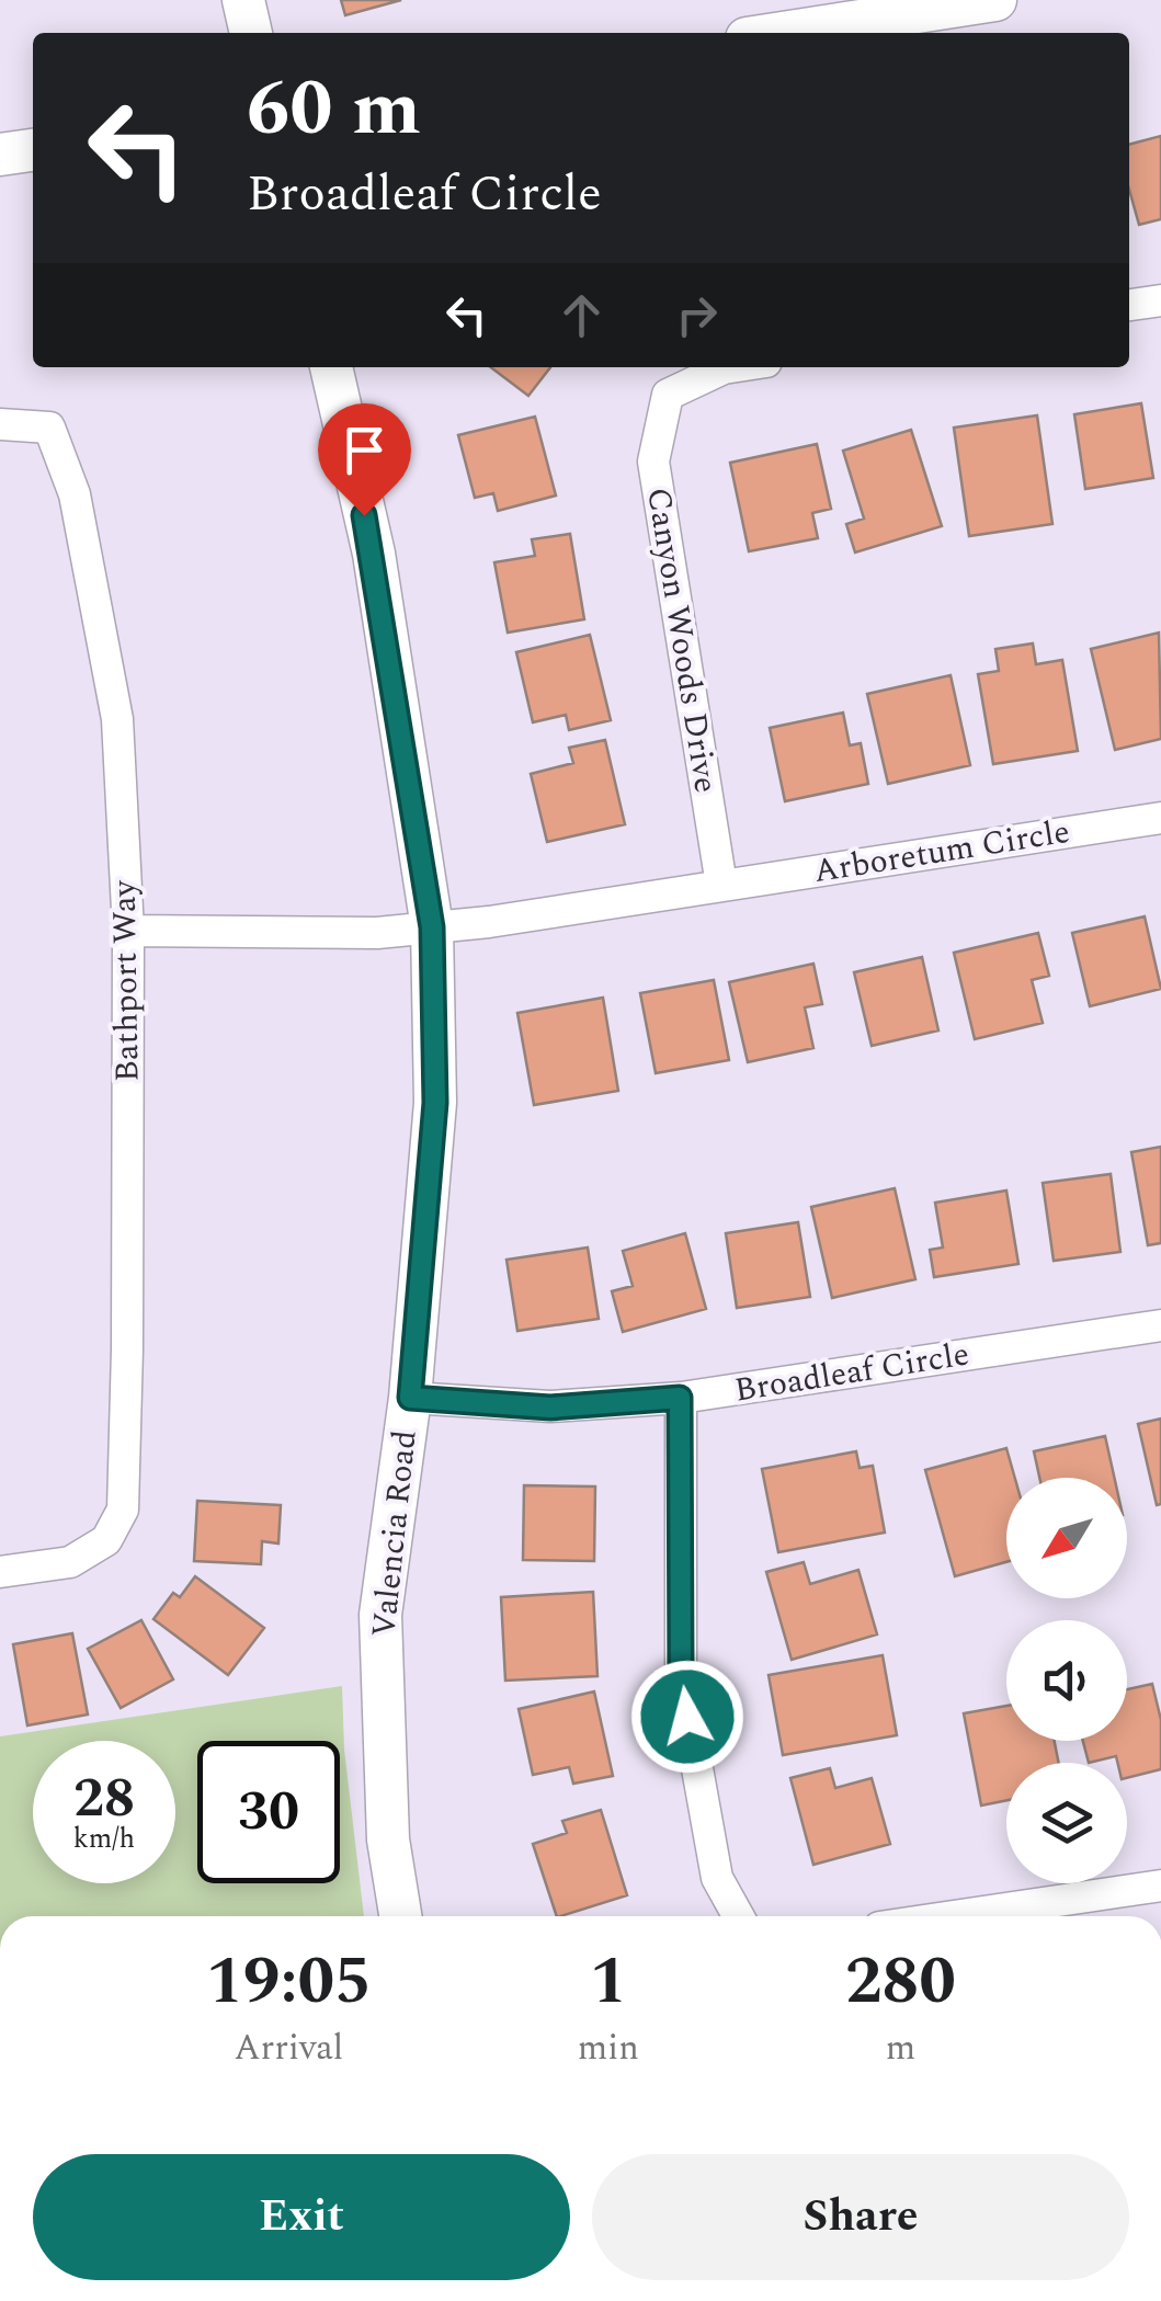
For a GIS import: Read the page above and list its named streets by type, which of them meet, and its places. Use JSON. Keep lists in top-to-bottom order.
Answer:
{
  "streets": {
    "street": [
      "Canyon Woods Drive",
      "Arboretum Circle",
      "Bathport Way",
      "Broadleaf Circle",
      "Valencia Road"
    ]
  },
  "crossings": [
    ["Canyon Woods Drive", "Arboretum Circle"],
    ["Arboretum Circle", "Bathport Way"],
    ["Arboretum Circle", "Valencia Road"],
    ["Broadleaf Circle", "Valencia Road"]
  ],
  "north": "bottom left",
  "page": {
    "turn": ["60 m", "Broadleaf Circle"],
    "speed": "28 km/h",
    "limit": "30",
    "eta": [
      "19:05",
      "Arrival",
      "1",
      "min",
      "280",
      "m"
    ],
    "buttons": ["Exit", "Share"]
  }
}
